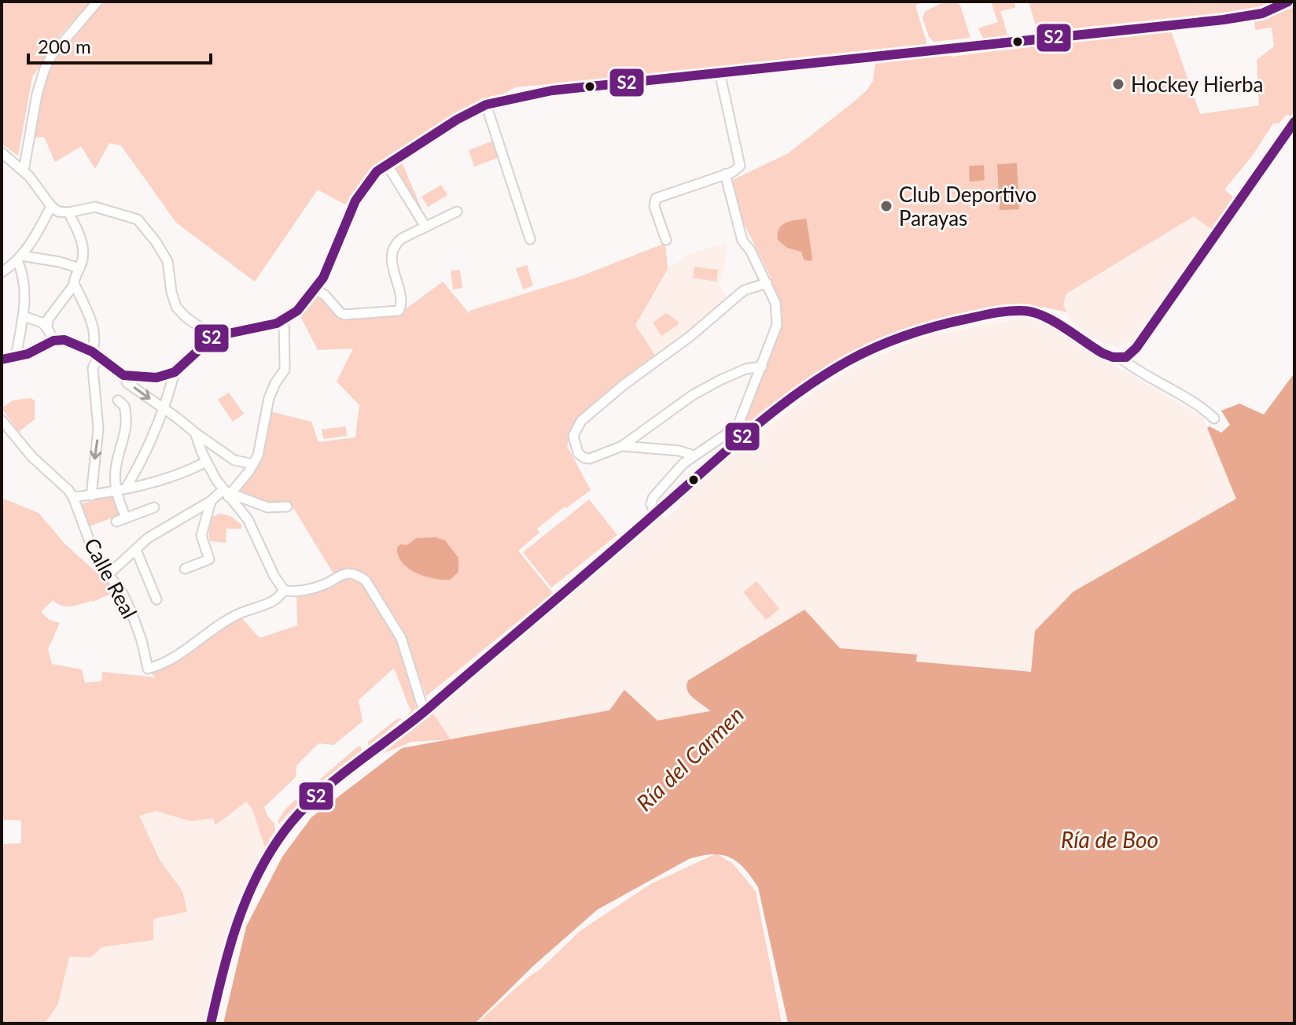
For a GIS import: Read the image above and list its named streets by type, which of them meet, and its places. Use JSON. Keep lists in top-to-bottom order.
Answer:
{
  "streets": {
    "street": ["Calle Real"]
  },
  "water": ["Ría del Carmen", "Ría de Boo"],
  "places": ["Hockey Hierba", "Club Deportivo Parayas"],
  "lines": ["transit line S2"],
  "scale_bar": "200 m"
}
